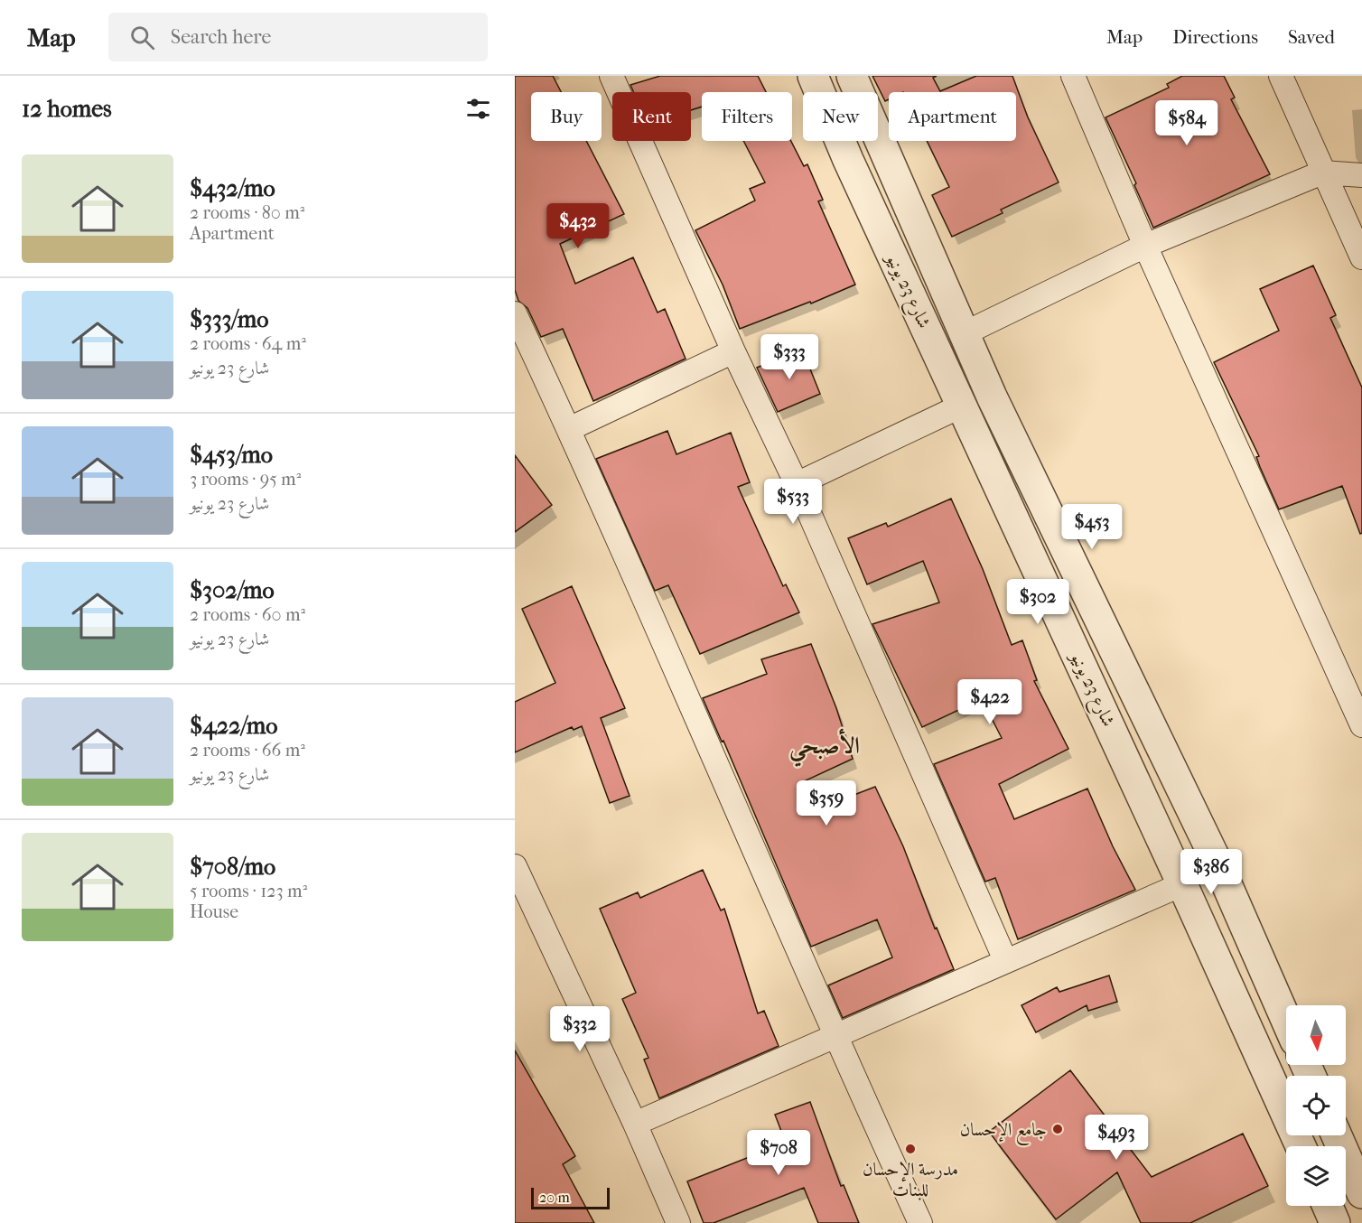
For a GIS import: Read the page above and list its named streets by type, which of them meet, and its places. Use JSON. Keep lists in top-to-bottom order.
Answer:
{
  "streets": {
    "street": ["شارع 23 يونيو"]
  },
  "districts": ["الأصبحي"],
  "places": ["جامع الإحسان", "مدرسة الإحسان للبنات"],
  "scale_bar": "20 m",
  "north": "bottom",
  "page": {
    "header": "Map",
    "search": "Search here",
    "nav": ["Map", "Directions", "Saved"],
    "heading": "12 homes",
    "chip": [
      "Buy",
      "Rent",
      "Filters",
      "New",
      "Apartment"
    ],
    "price": [
      "$584",
      "$432",
      "$333",
      "$533",
      "$453",
      "$302",
      "$422",
      "$359",
      "$386",
      "$332",
      "$493",
      "$708"
    ],
    "list": [
      {
        "name": "$432/mo",
        "note": "2 rooms · 80 m² · Apartment"
      },
      {
        "name": "$333/mo",
        "note": "2 rooms · 64 m² · شارع 23 يونيو"
      },
      {
        "name": "$453/mo",
        "note": "3 rooms · 95 m² · شارع 23 يونيو"
      },
      {
        "name": "$302/mo",
        "note": "2 rooms · 60 m² · شارع 23 يونيو"
      },
      {
        "name": "$422/mo",
        "note": "2 rooms · 66 m² · شارع 23 يونيو"
      },
      {
        "name": "$708/mo",
        "note": "5 rooms · 123 m² · House"
      }
    ],
    "scale": "20 m"
  }
}
